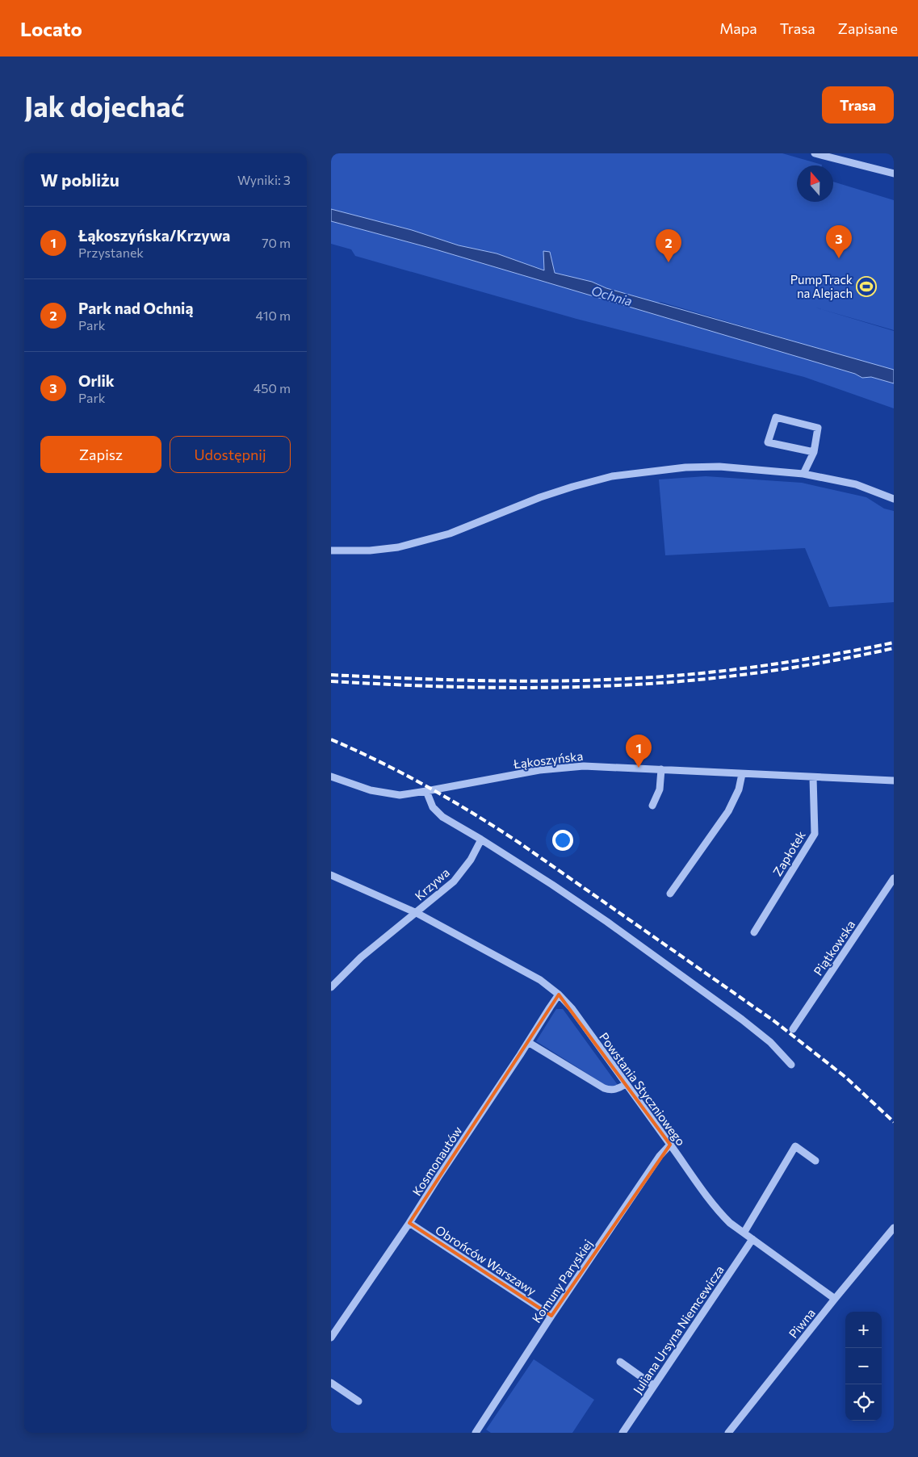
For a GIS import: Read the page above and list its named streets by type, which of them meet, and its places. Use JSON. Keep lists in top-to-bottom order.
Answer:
{
  "streets": {
    "street": [
      "Łąkoszyńska",
      "Zapłotek",
      "Krzywa",
      "Piątkowska",
      "Powstania Styczniowego",
      "Kosmonautów",
      "Obrońców Warszawy",
      "Komuny Paryskiej",
      "Piwna",
      "Juliana Ursyna Niemcewicza"
    ]
  },
  "crossings": [
    ["Łąkoszyńska", "Zapłotek"],
    ["Krzywa", "Powstania Styczniowego"],
    ["Powstania Styczniowego", "Kosmonautów"],
    ["Powstania Styczniowego", "Komuny Paryskiej"],
    ["Powstania Styczniowego", "Piwna"],
    ["Powstania Styczniowego", "Juliana Ursyna Niemcewicza"],
    ["Kosmonautów", "Obrońców Warszawy"],
    ["Obrońców Warszawy", "Komuny Paryskiej"]
  ],
  "water": ["Ochnia"],
  "places": {
    "sports": ["PumpTrack na Alejach"]
  },
  "north": "top",
  "page": {
    "header": "Locato",
    "nav": ["Mapa", "Trasa", "Zapisane"],
    "buttons": [
      "Trasa",
      ["Zapisz", "Udostępnij"]
    ],
    "title": "Jak dojechać",
    "heading": ["W pobliżu", "Wyniki: 3"],
    "list": [
      {
        "mark": "1",
        "name": "Łąkoszyńska/Krzywa",
        "note": "Przystanek",
        "value": "70 m"
      },
      {
        "mark": "2",
        "name": "Park nad Ochnią",
        "note": "Park",
        "value": "410 m"
      },
      {
        "mark": "3",
        "name": "Orlik",
        "note": "Park",
        "value": "450 m"
      }
    ],
    "pins": ["3", "2", "1"],
    "map_buttons": ["+", "−"]
  }
}
